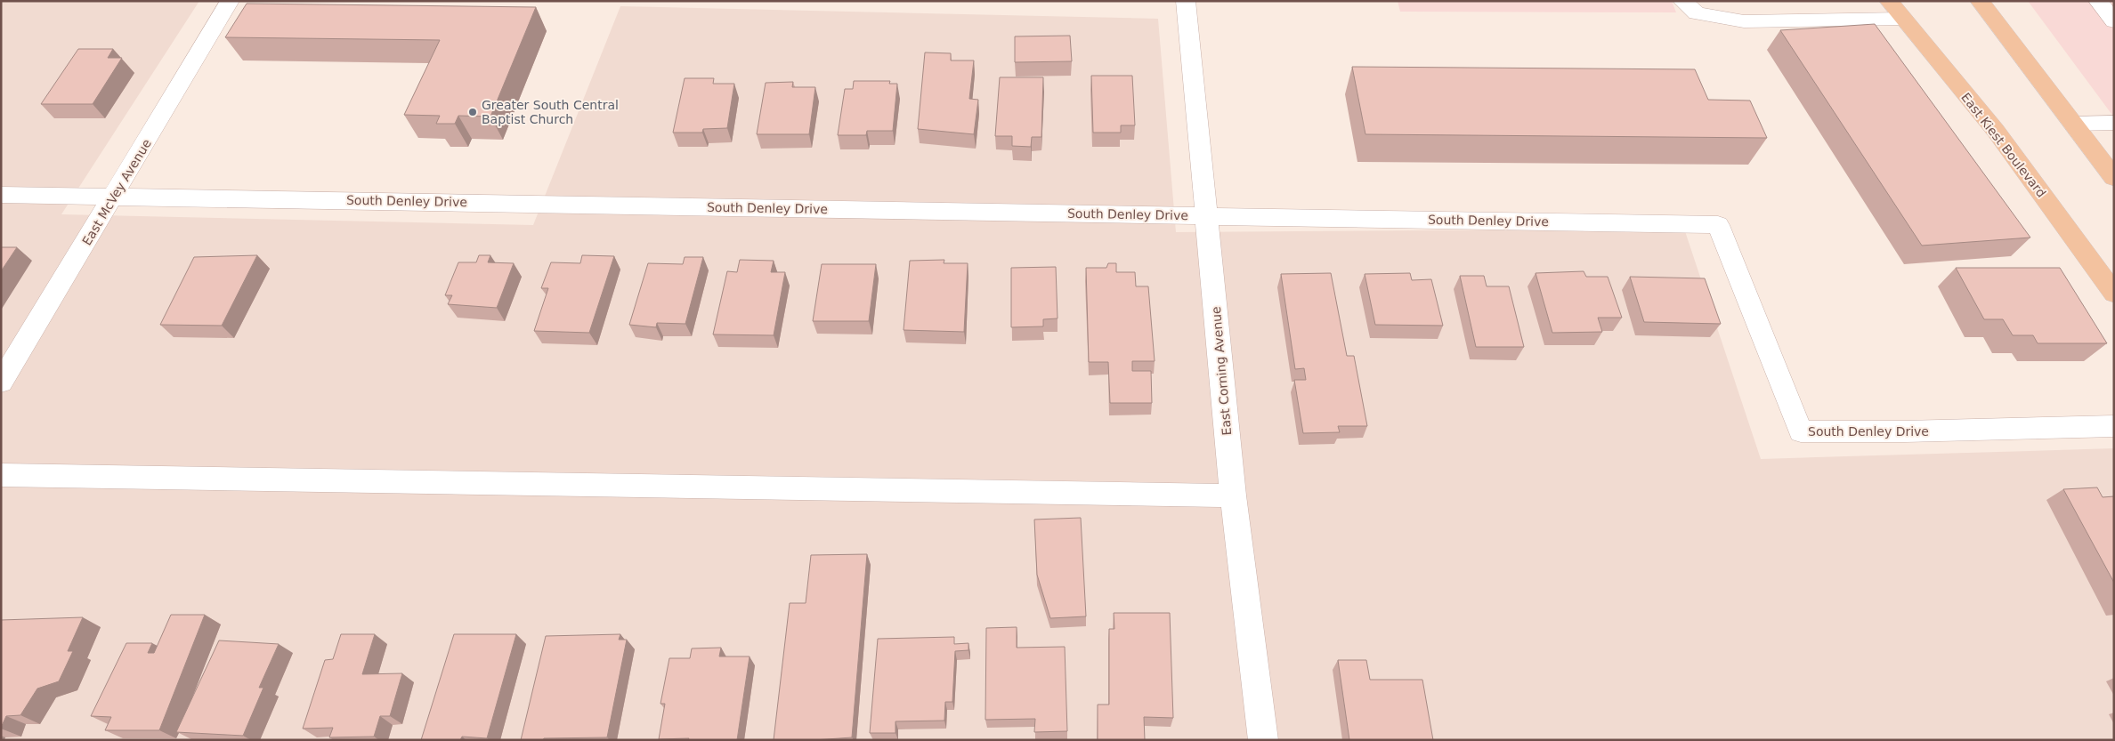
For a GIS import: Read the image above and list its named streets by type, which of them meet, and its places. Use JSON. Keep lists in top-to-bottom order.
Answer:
{
  "streets": {
    "main road": ["East Kiest Boulevard"],
    "street": ["East McVey Avenue", "South Denley Drive", "East Corning Avenue"]
  },
  "crossings": [
    ["East McVey Avenue", "South Denley Drive"],
    ["South Denley Drive", "East Corning Avenue"]
  ],
  "places": ["Greater South Central Baptist Church"]
}
